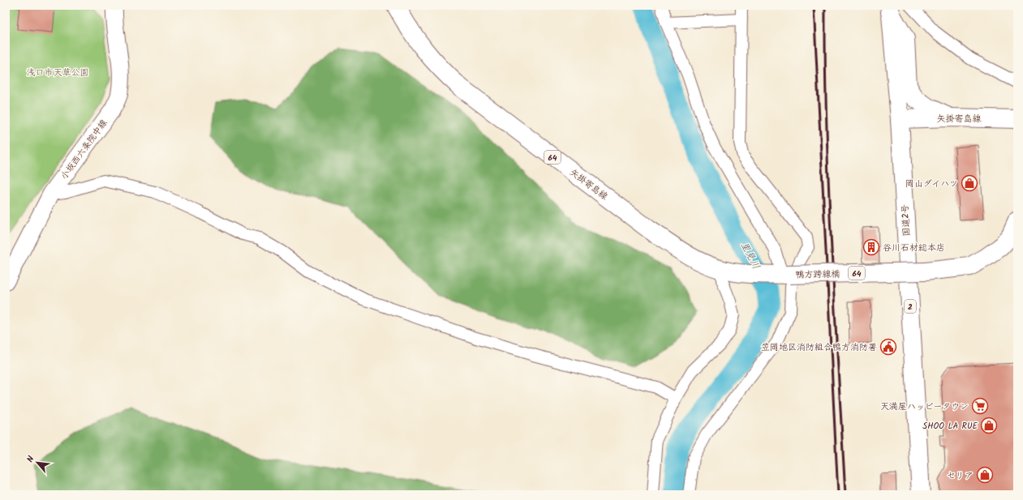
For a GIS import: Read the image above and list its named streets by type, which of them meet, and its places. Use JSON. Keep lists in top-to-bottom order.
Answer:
{
  "streets": {
    "main road": [
      "矢掛寄島線",
      "小坂西六条院中線",
      "64",
      "国道2号",
      "鴨方跨線橋",
      "2"
    ]
  },
  "crossings": [
    ["矢掛寄島線", "国道2号"],
    ["矢掛寄島線", "鴨方跨線橋"]
  ],
  "water": ["里見川"],
  "parks": ["浅口市天草公園"],
  "places": {
    "shop": ["岡山ダイハツ", "SHOO LA RUE", "セリア"],
    "building": ["谷川石材総本店"],
    "public building": ["笠岡地区消防組合鴨方消防署"],
    "supermarket": ["天満屋ハッピータウン"]
  },
  "north": "top left"
}
